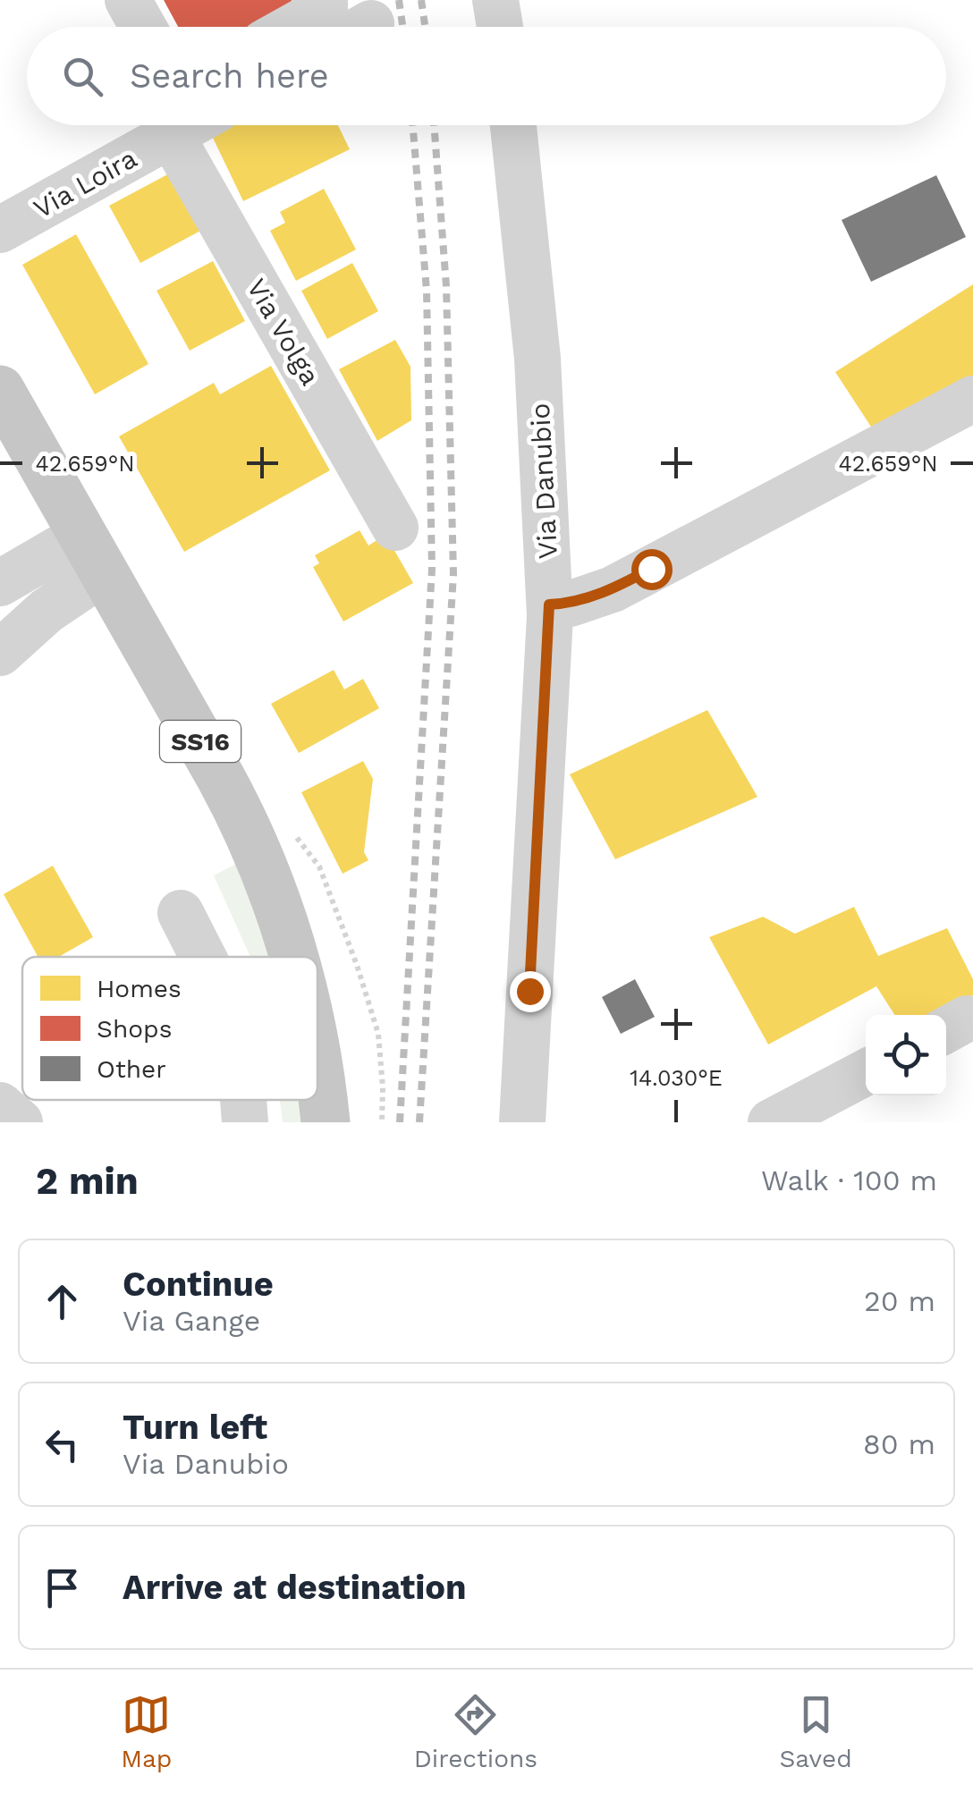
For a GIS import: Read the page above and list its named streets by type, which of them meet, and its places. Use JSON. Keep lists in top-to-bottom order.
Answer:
{
  "streets": {
    "main road": ["SS16"],
    "street": ["Via Loira", "Via Volga", "Via Danubio"]
  },
  "crossings": [
    ["Via Loira", "Via Volga"]
  ],
  "legend": ["Homes", "Shops", "Other"],
  "page": {
    "search": "Search here",
    "heading": ["2 min", "Walk · 100 m"],
    "list": [
      ["Continue", "Via Gange", "20 m"],
      ["Turn left", "Via Danubio", "80 m"],
      "Arrive at destination"
    ],
    "nav": ["Map", "Directions", "Saved"]
  },
  "coordinates": ["42.659°N", "14.030°E"]
}
